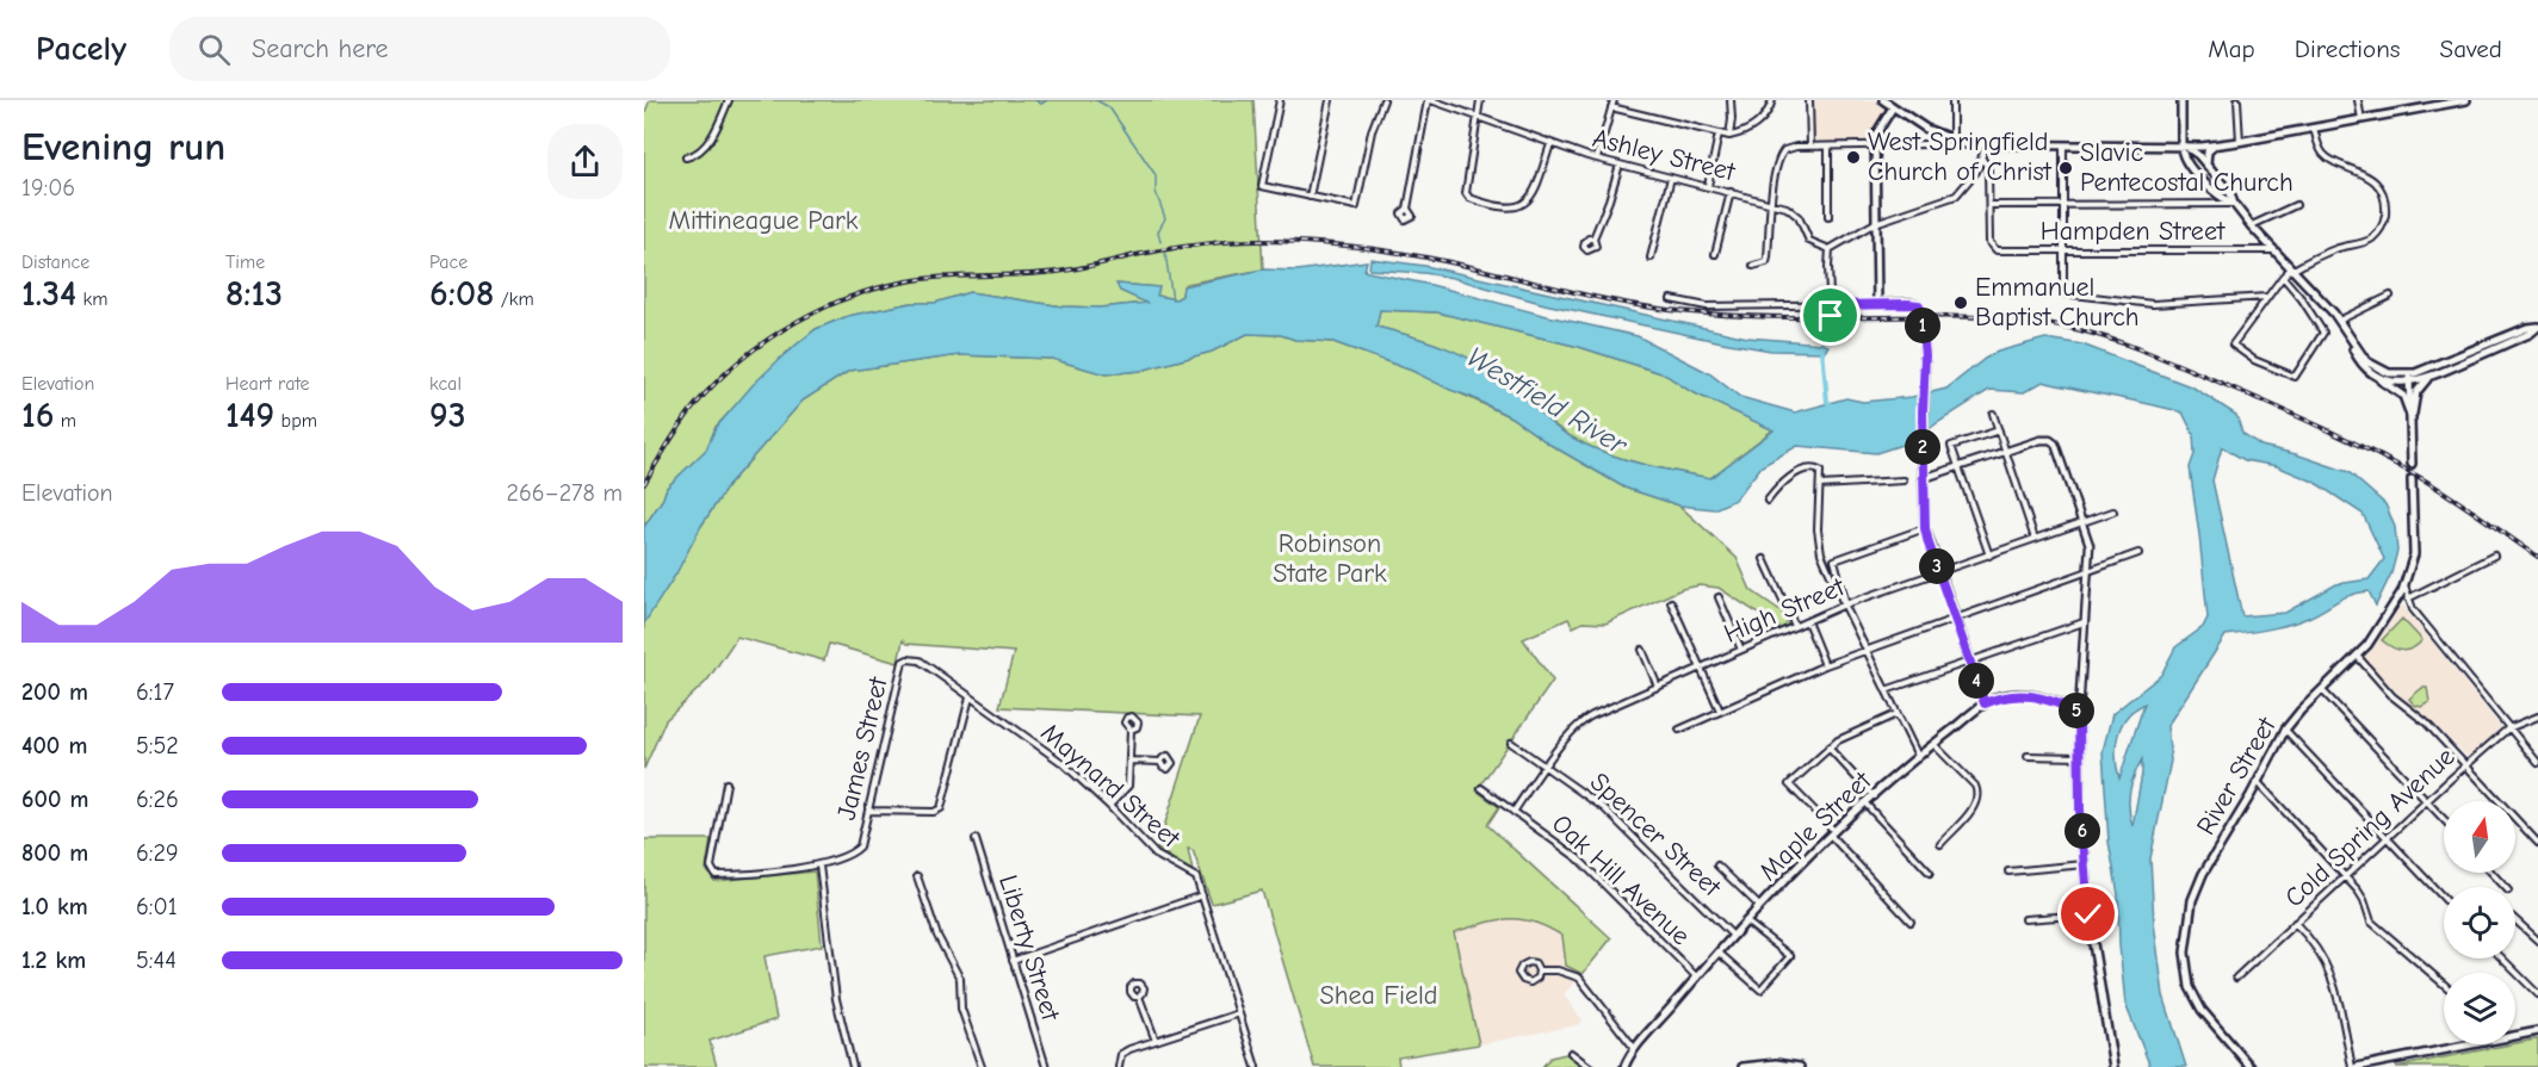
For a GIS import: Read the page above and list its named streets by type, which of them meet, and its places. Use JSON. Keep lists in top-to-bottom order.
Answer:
{
  "streets": {
    "main road": ["River Street", "Maple Street"],
    "street": [
      "Ashley Street",
      "Hampden Street",
      "High Street",
      "James Street",
      "Maynard Street",
      "Cold Spring Avenue",
      "Spencer Street",
      "Oak Hill Avenue",
      "Liberty Street"
    ]
  },
  "crossings": [
    ["High Street", "Spencer Street"],
    ["High Street", "Oak Hill Avenue"],
    ["James Street", "Maynard Street"],
    ["Maple Street", "Spencer Street"],
    ["Maple Street", "Oak Hill Avenue"]
  ],
  "water": ["Westfield River"],
  "parks": ["Mittineague Park", "Robinson State Park", "Shea Field"],
  "places": ["West Springfield Church of Christ", "Slavic Pentecostal Church", "Emmanuel Baptist Church"],
  "north": "top",
  "page": {
    "header": "Pacely",
    "search": "Search here",
    "nav": ["Map", "Directions", "Saved"],
    "heading": ["Evening run", "19:06"],
    "stats": [
      ["Distance", "1.34 km"],
      ["Time", "8:13"],
      ["Pace", "6:08 /km"],
      ["Elevation", "16 m"],
      ["Heart rate", "149 bpm"],
      ["kcal", "93"]
    ],
    "pins": [
      "1",
      "2",
      "3",
      "4",
      "5",
      "6"
    ],
    "chart": ["Elevation", "266–278 m"],
    "list": [
      {
        "name": "200 m",
        "note": "6:17"
      },
      {
        "name": "400 m",
        "note": "5:52"
      },
      {
        "name": "600 m",
        "note": "6:26"
      },
      {
        "name": "800 m",
        "note": "6:29"
      },
      {
        "name": "1.0 km",
        "note": "6:01"
      },
      {
        "name": "1.2 km",
        "note": "5:44"
      }
    ]
  }
}
